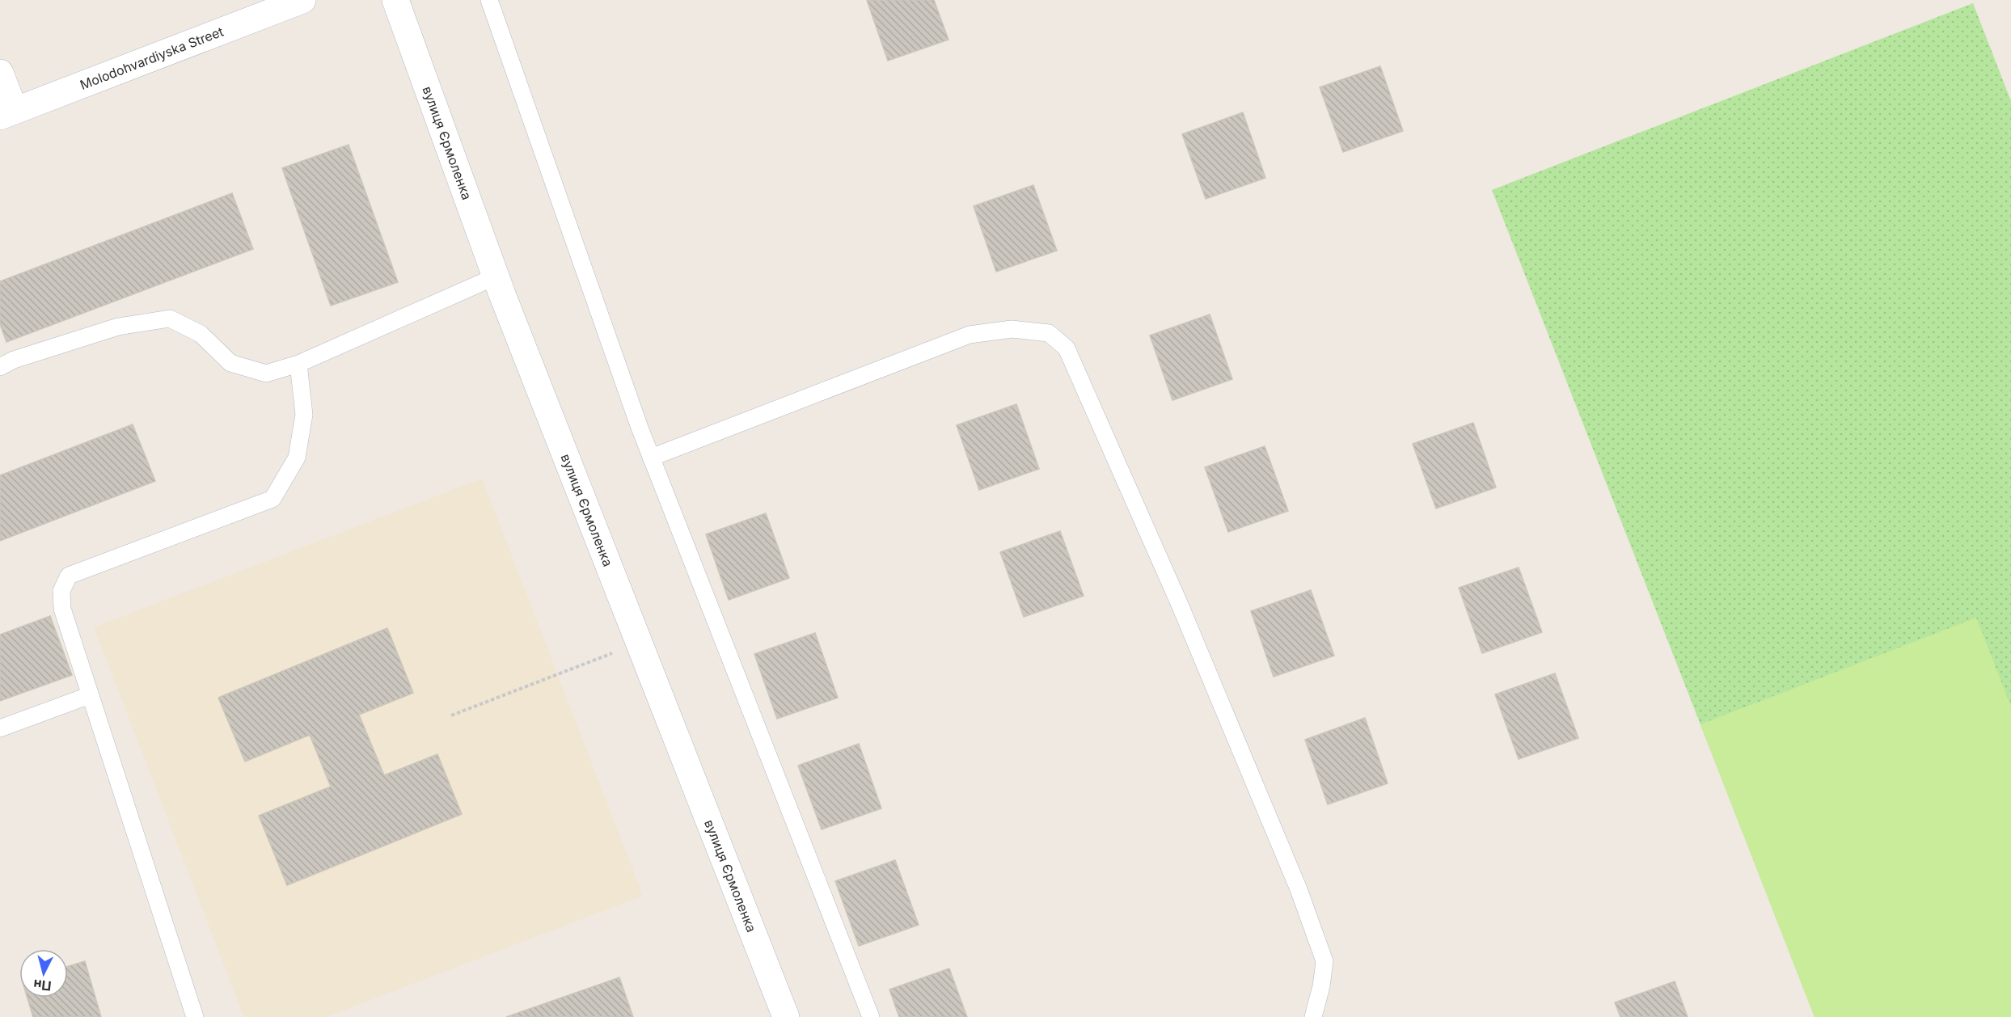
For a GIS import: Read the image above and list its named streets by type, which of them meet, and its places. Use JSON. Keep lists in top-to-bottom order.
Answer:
{
  "streets": {
    "street": ["Molodohvardiyska Street", "вулиця Єрмоленка"]
  },
  "north": "bottom"
}
